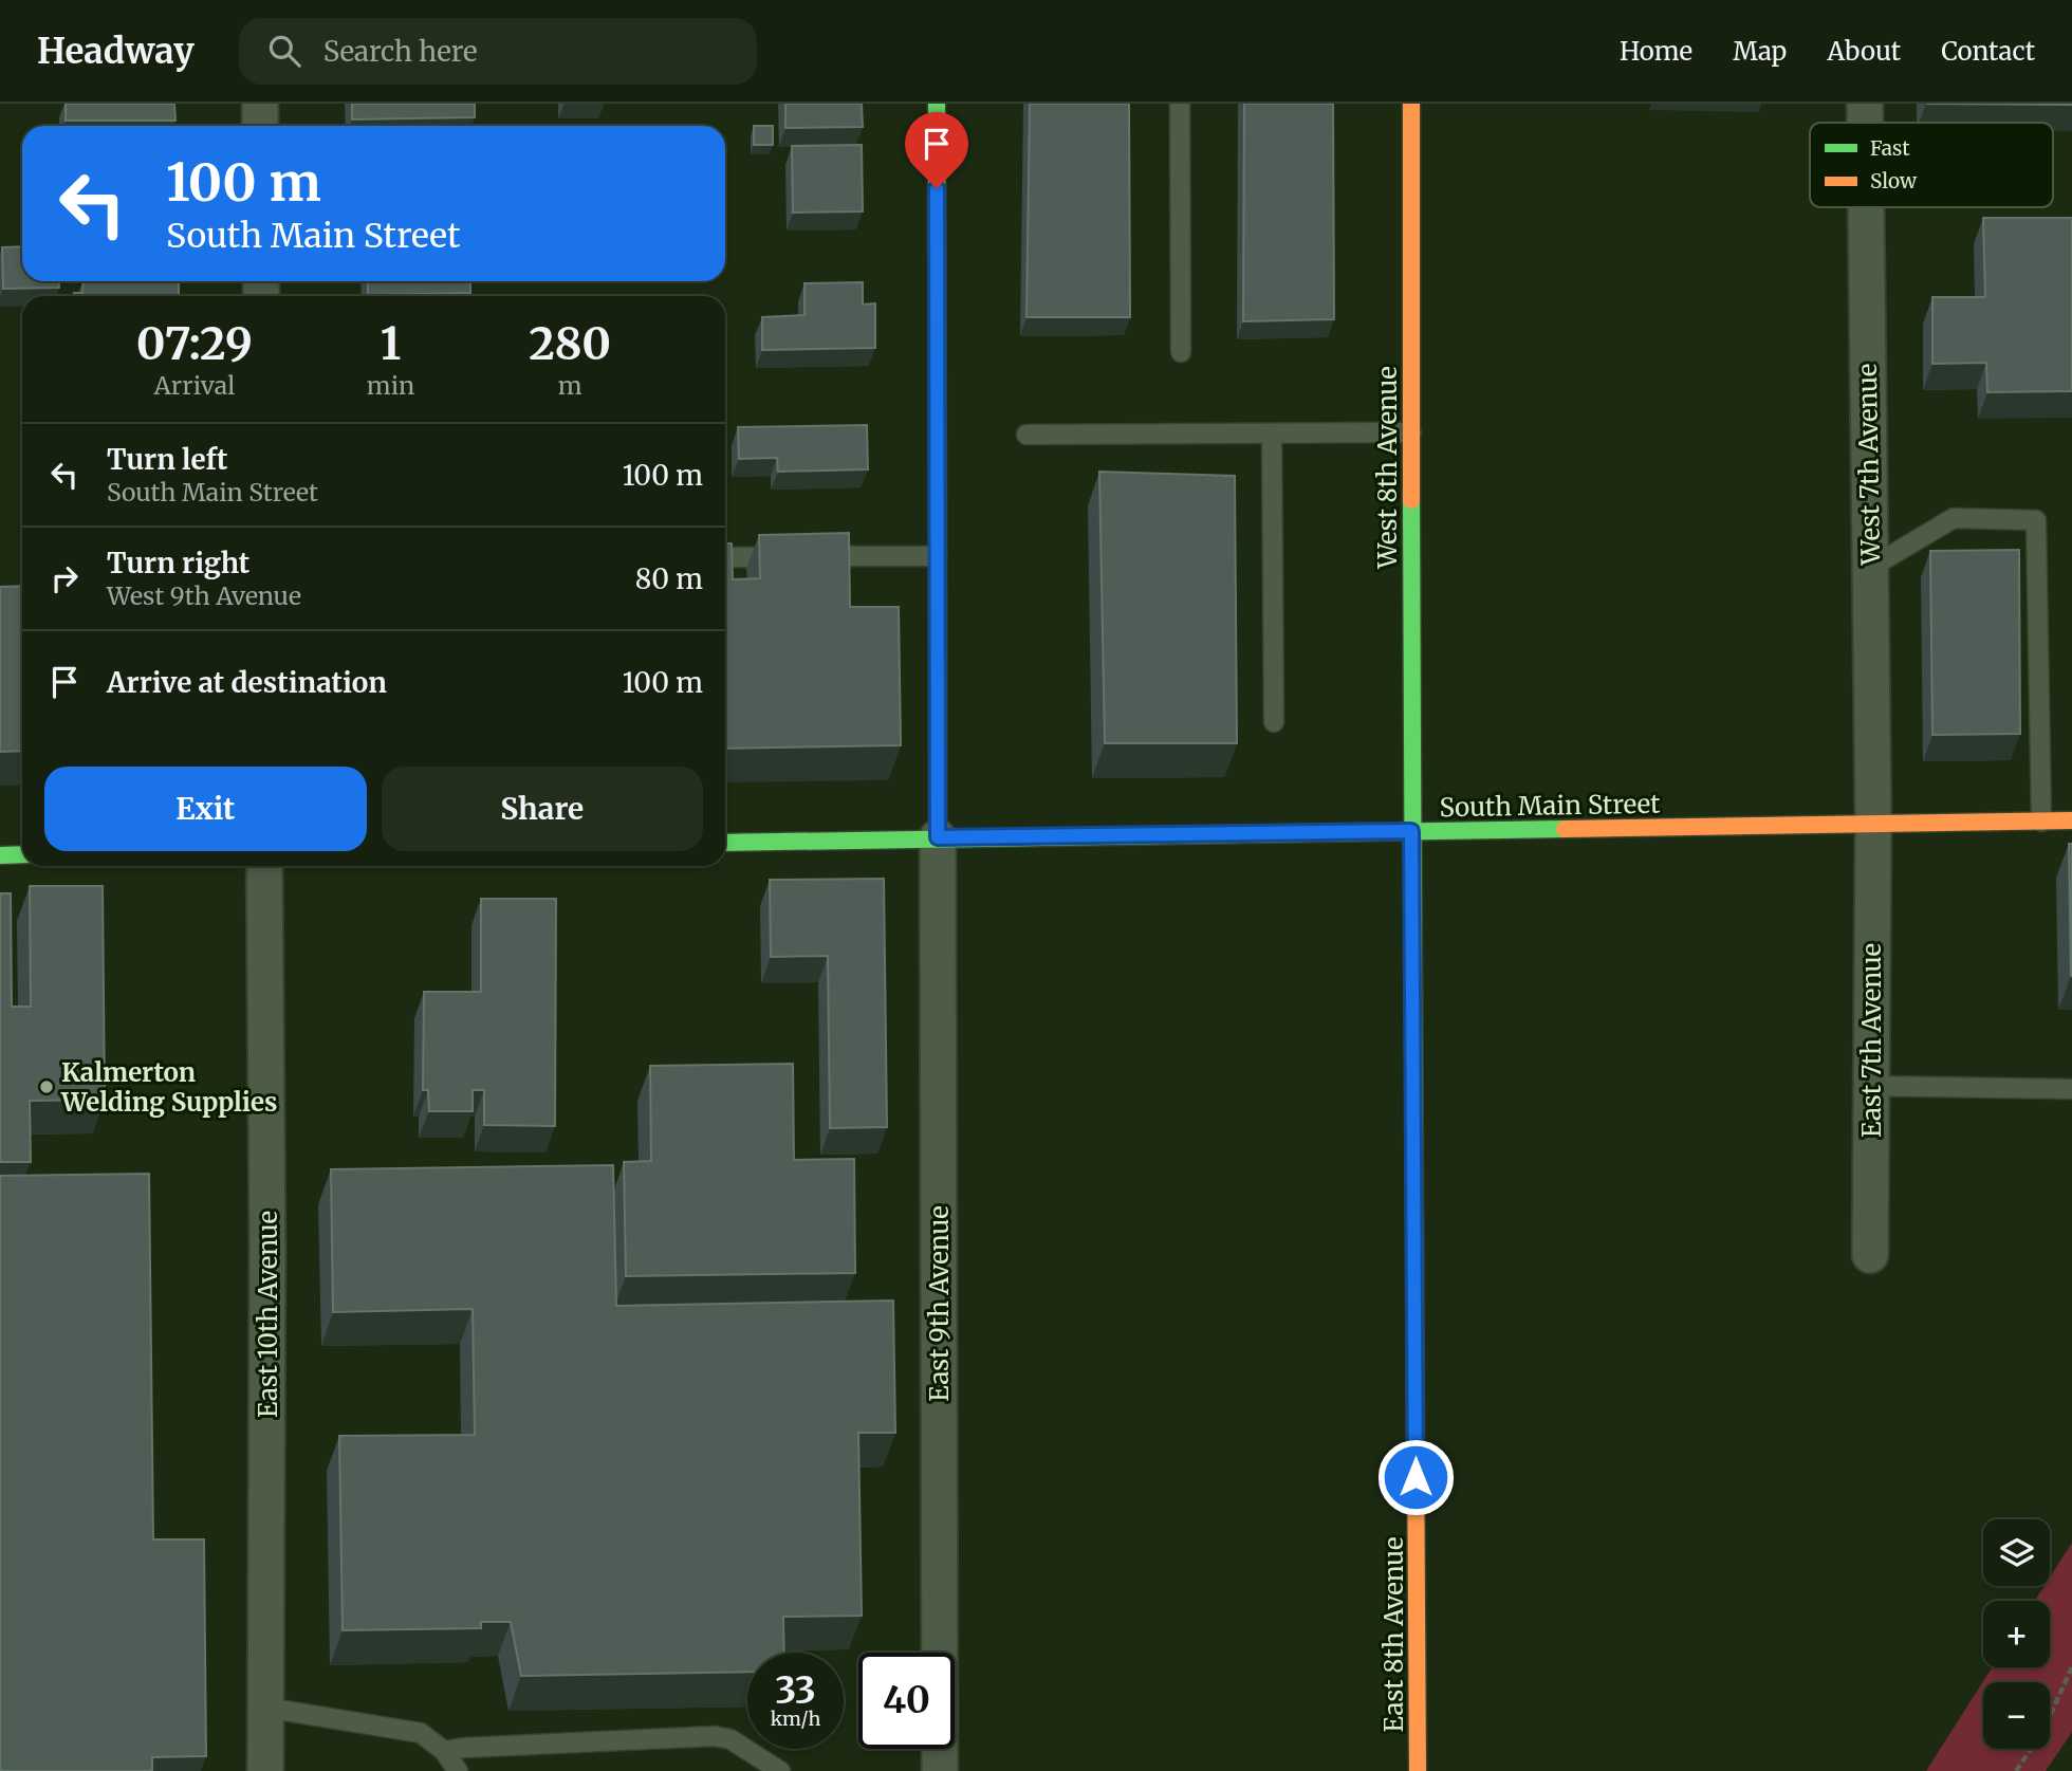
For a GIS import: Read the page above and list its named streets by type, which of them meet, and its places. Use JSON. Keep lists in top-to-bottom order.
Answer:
{
  "streets": {
    "main road": ["West 8th Avenue", "South Main Street", "East 8th Avenue"],
    "street": [
      "West 7th Avenue",
      "East 7th Avenue",
      "East 9th Avenue",
      "East 10th Avenue"
    ]
  },
  "crossings": [
    ["West 7th Avenue", "South Main Street"],
    ["West 7th Avenue", "East 7th Avenue"],
    ["West 8th Avenue", "South Main Street"],
    ["West 8th Avenue", "East 8th Avenue"],
    ["South Main Street", "East 7th Avenue"],
    ["South Main Street", "East 9th Avenue"],
    ["South Main Street", "East 8th Avenue"]
  ],
  "places": ["Kalmerton Welding Supplies"],
  "legend": ["Fast", "Slow"],
  "page": {
    "header": "Headway",
    "search": "Search here",
    "nav": [
      "Home",
      "Map",
      "About",
      "Contact"
    ],
    "turn": ["100 m", "South Main Street"],
    "eta": [
      "07:29",
      "Arrival",
      "1",
      "min",
      "280",
      "m"
    ],
    "list": [
      {
        "name": "Turn left",
        "note": "South Main Street",
        "value": "100 m"
      },
      {
        "name": "Turn right",
        "note": "West 9th Avenue",
        "value": "80 m"
      },
      {
        "name": "Arrive at destination",
        "value": "100 m"
      }
    ],
    "buttons": ["Exit", "Share"],
    "map_buttons": ["+", "−"],
    "speed": "33 km/h",
    "limit": "40"
  }
}
